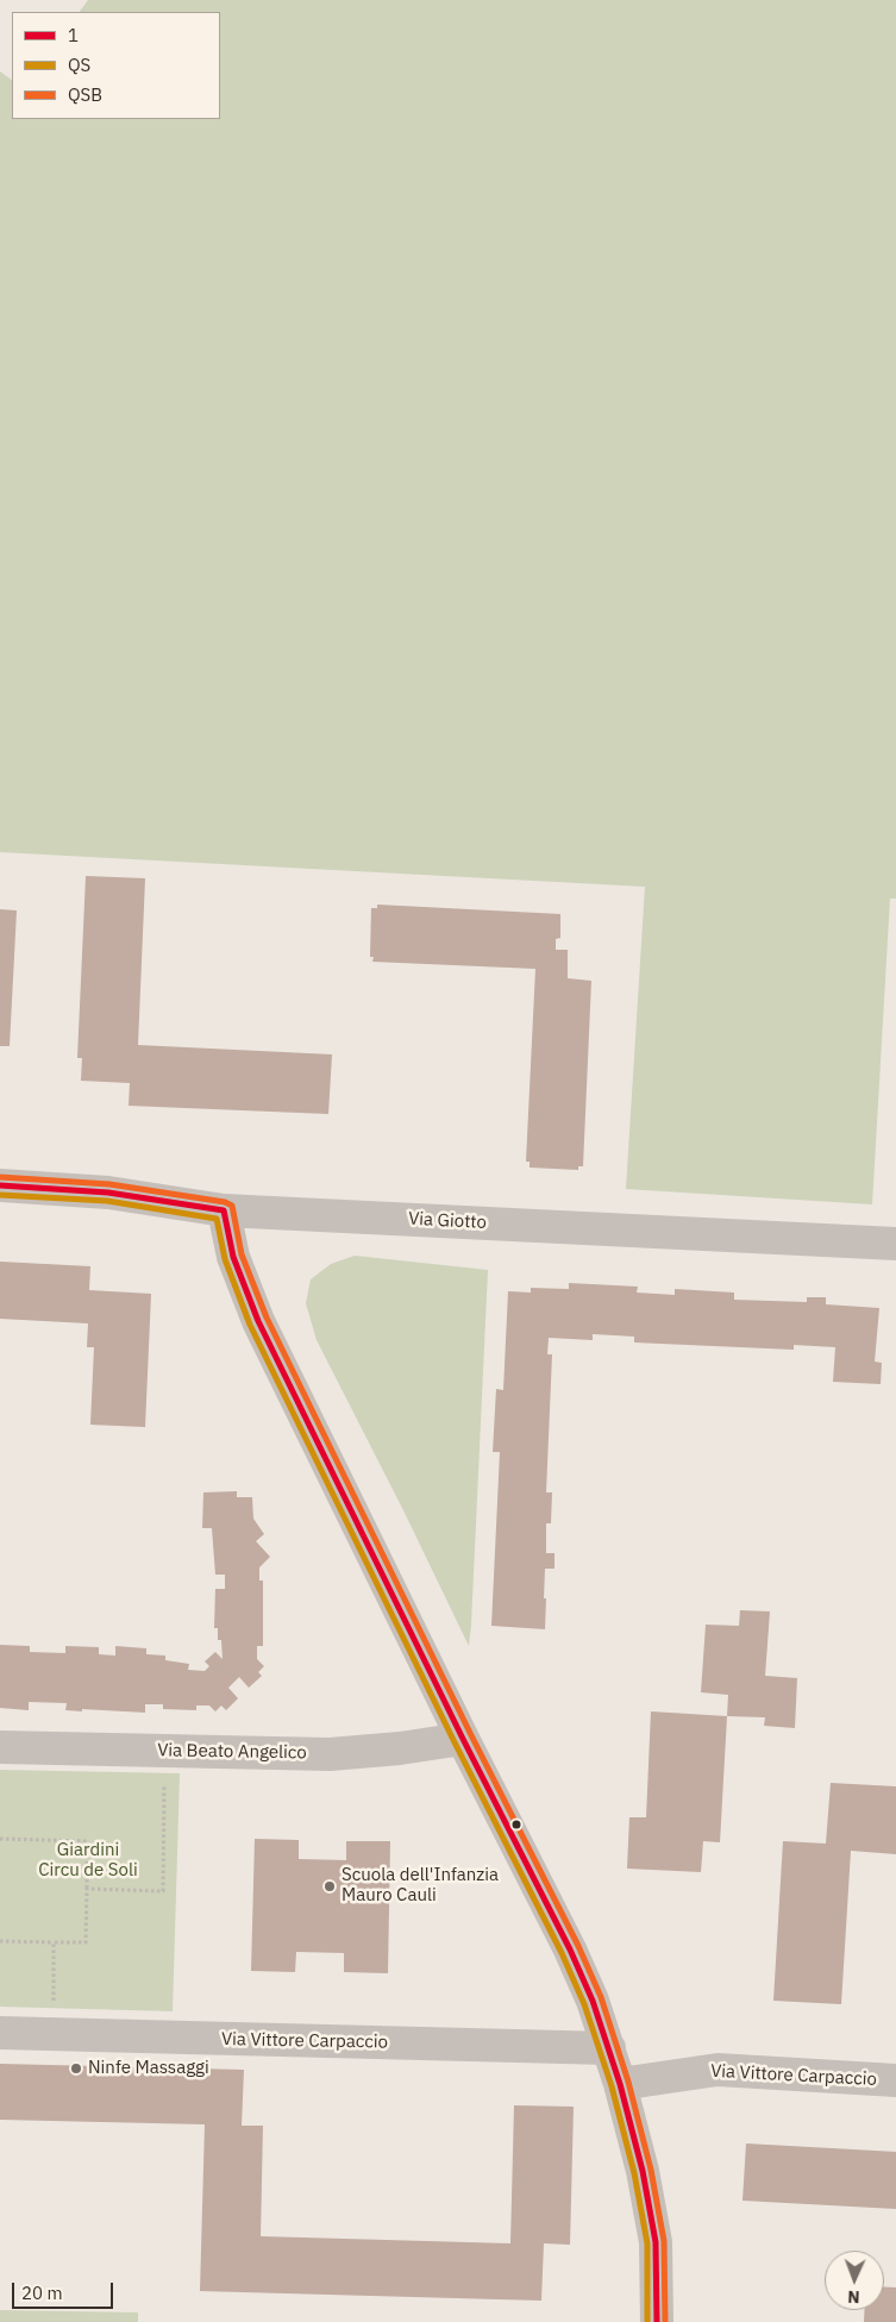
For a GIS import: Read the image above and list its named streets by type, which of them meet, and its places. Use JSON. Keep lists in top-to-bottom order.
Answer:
{
  "streets": {
    "street": ["Via Giotto", "Via Beato Angelico", "Via Vittore Carpaccio"]
  },
  "parks": ["Giardini Circu de Soli"],
  "places": ["Scuola dell'Infanzia Mauro Cauli", "Ninfe Massaggi"],
  "lines": ["transit line QSB", "transit line 1", "transit line QS"],
  "legend": ["1", "QS", "QSB"],
  "scale_bar": "20 m",
  "north": "bottom"
}
